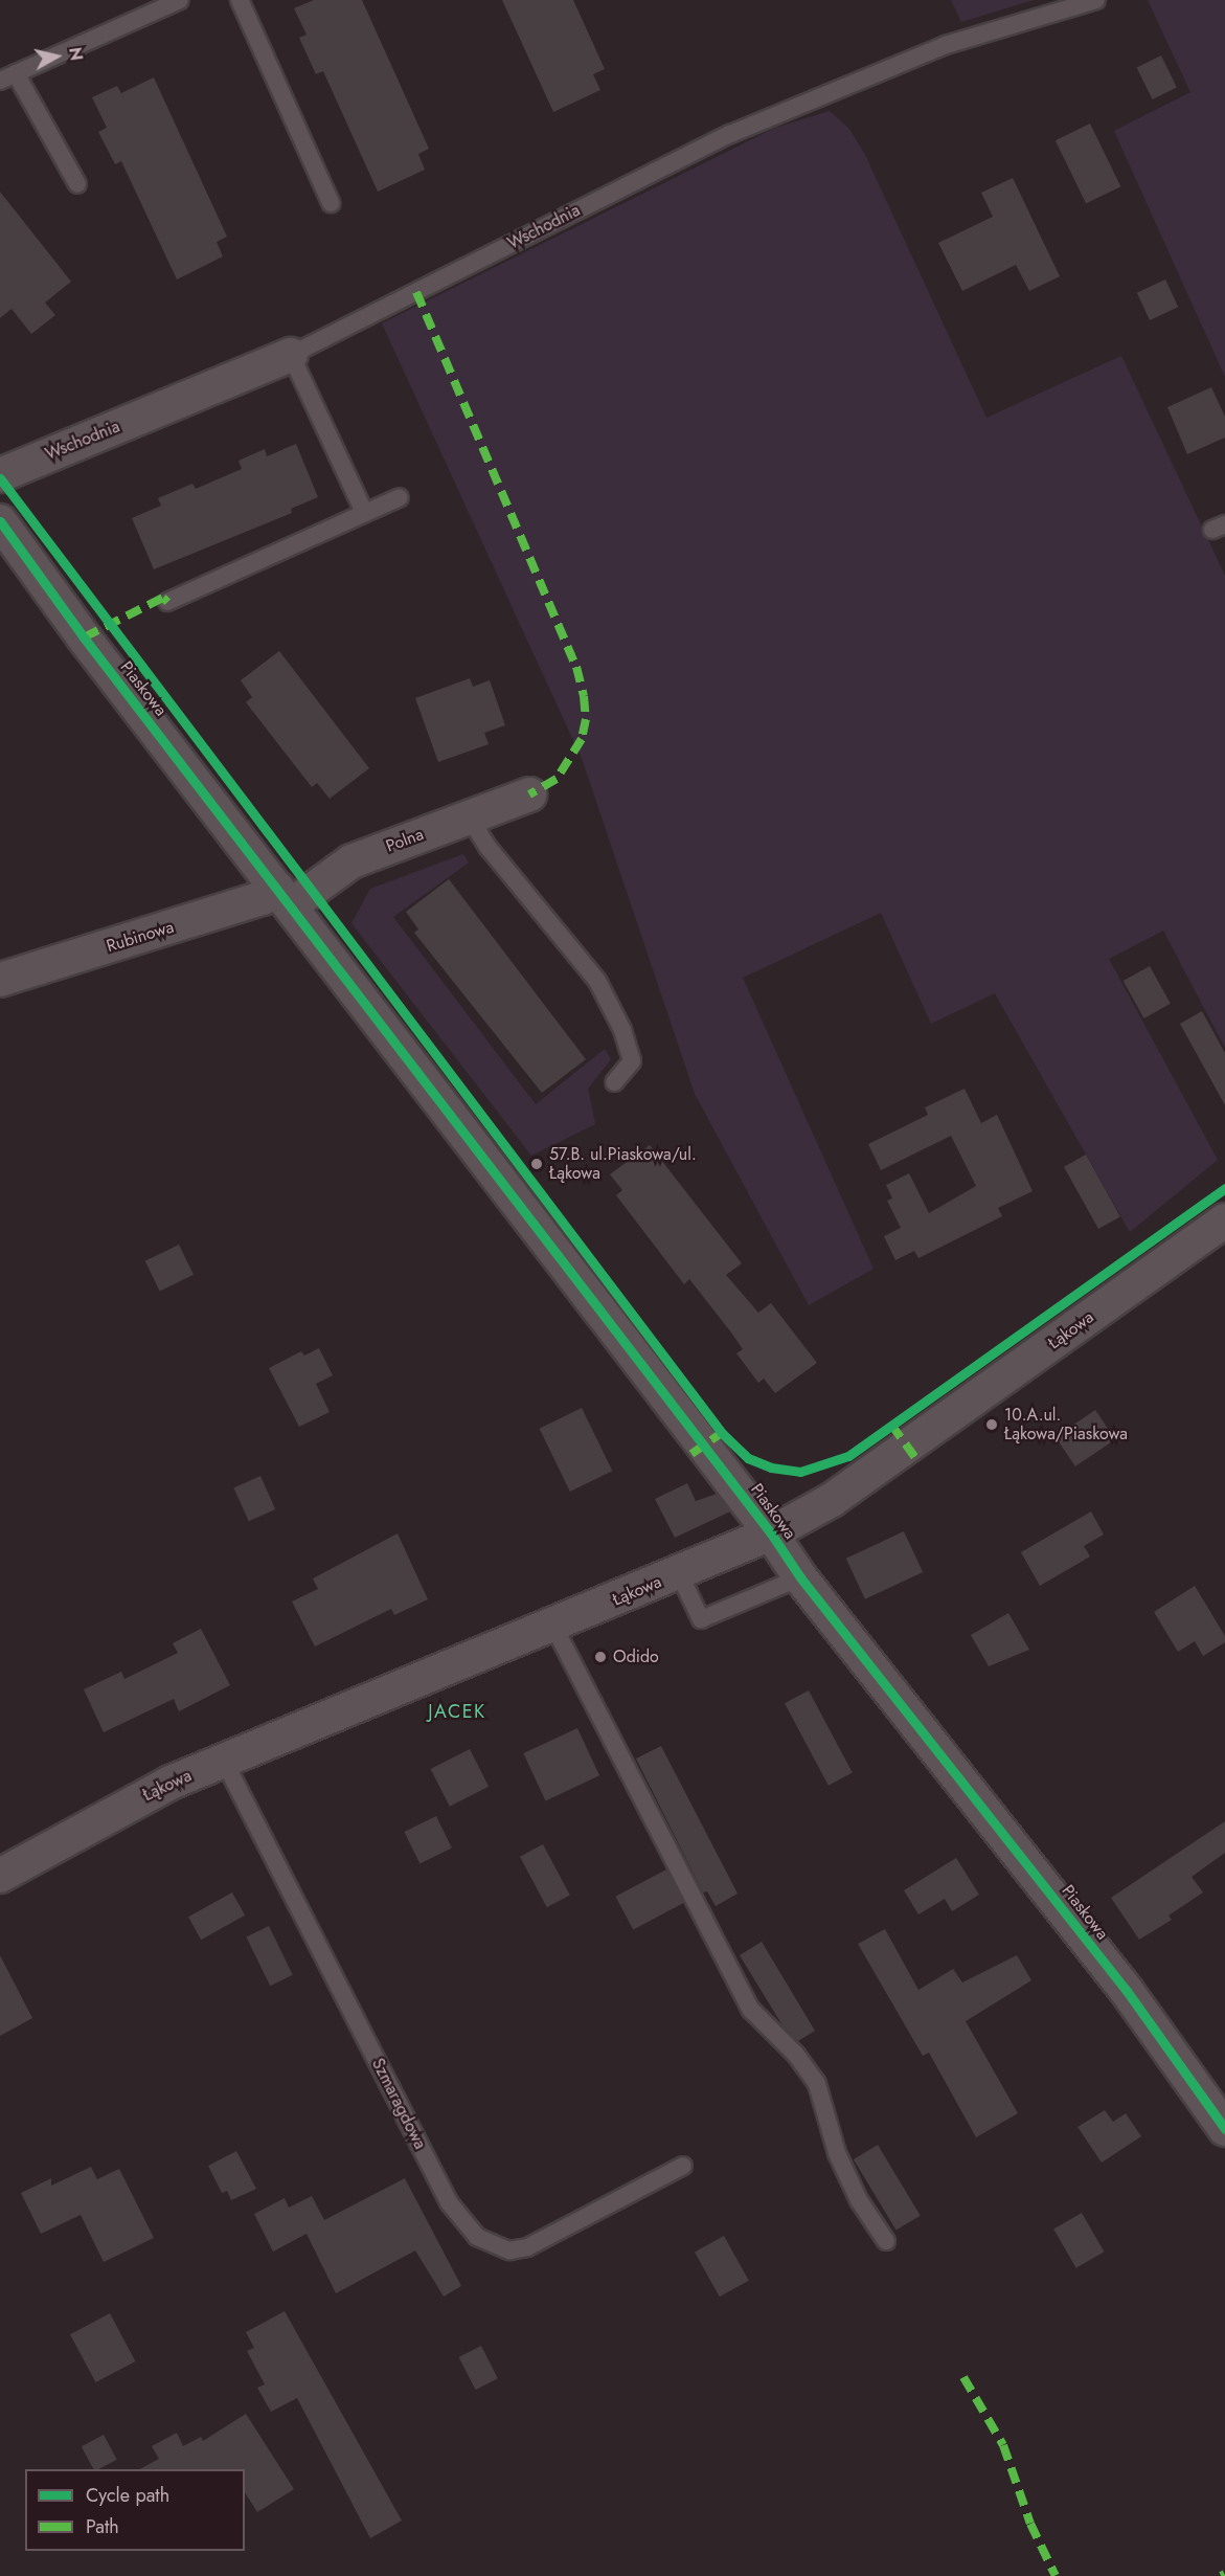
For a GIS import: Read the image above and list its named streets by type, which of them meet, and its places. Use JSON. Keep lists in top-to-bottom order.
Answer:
{
  "streets": {
    "street": [
      "Wschodnia",
      "Piaskowa",
      "Polna",
      "Rubinowa",
      "Łąkowa"
    ],
    "lane": ["Szmaragdowa"]
  },
  "crossings": [
    ["Piaskowa", "Polna"],
    ["Piaskowa", "Rubinowa"],
    ["Piaskowa", "Łąkowa"],
    ["Polna", "Rubinowa"],
    ["Łąkowa", "Szmaragdowa"]
  ],
  "districts": ["JACEK"],
  "places": ["57.B. ul.Piaskowa/ul. Łąkowa", "10.A.ul. Łąkowa/Piaskowa", "Odido"],
  "legend": ["Cycle path", "Path"],
  "north": "right"
}
